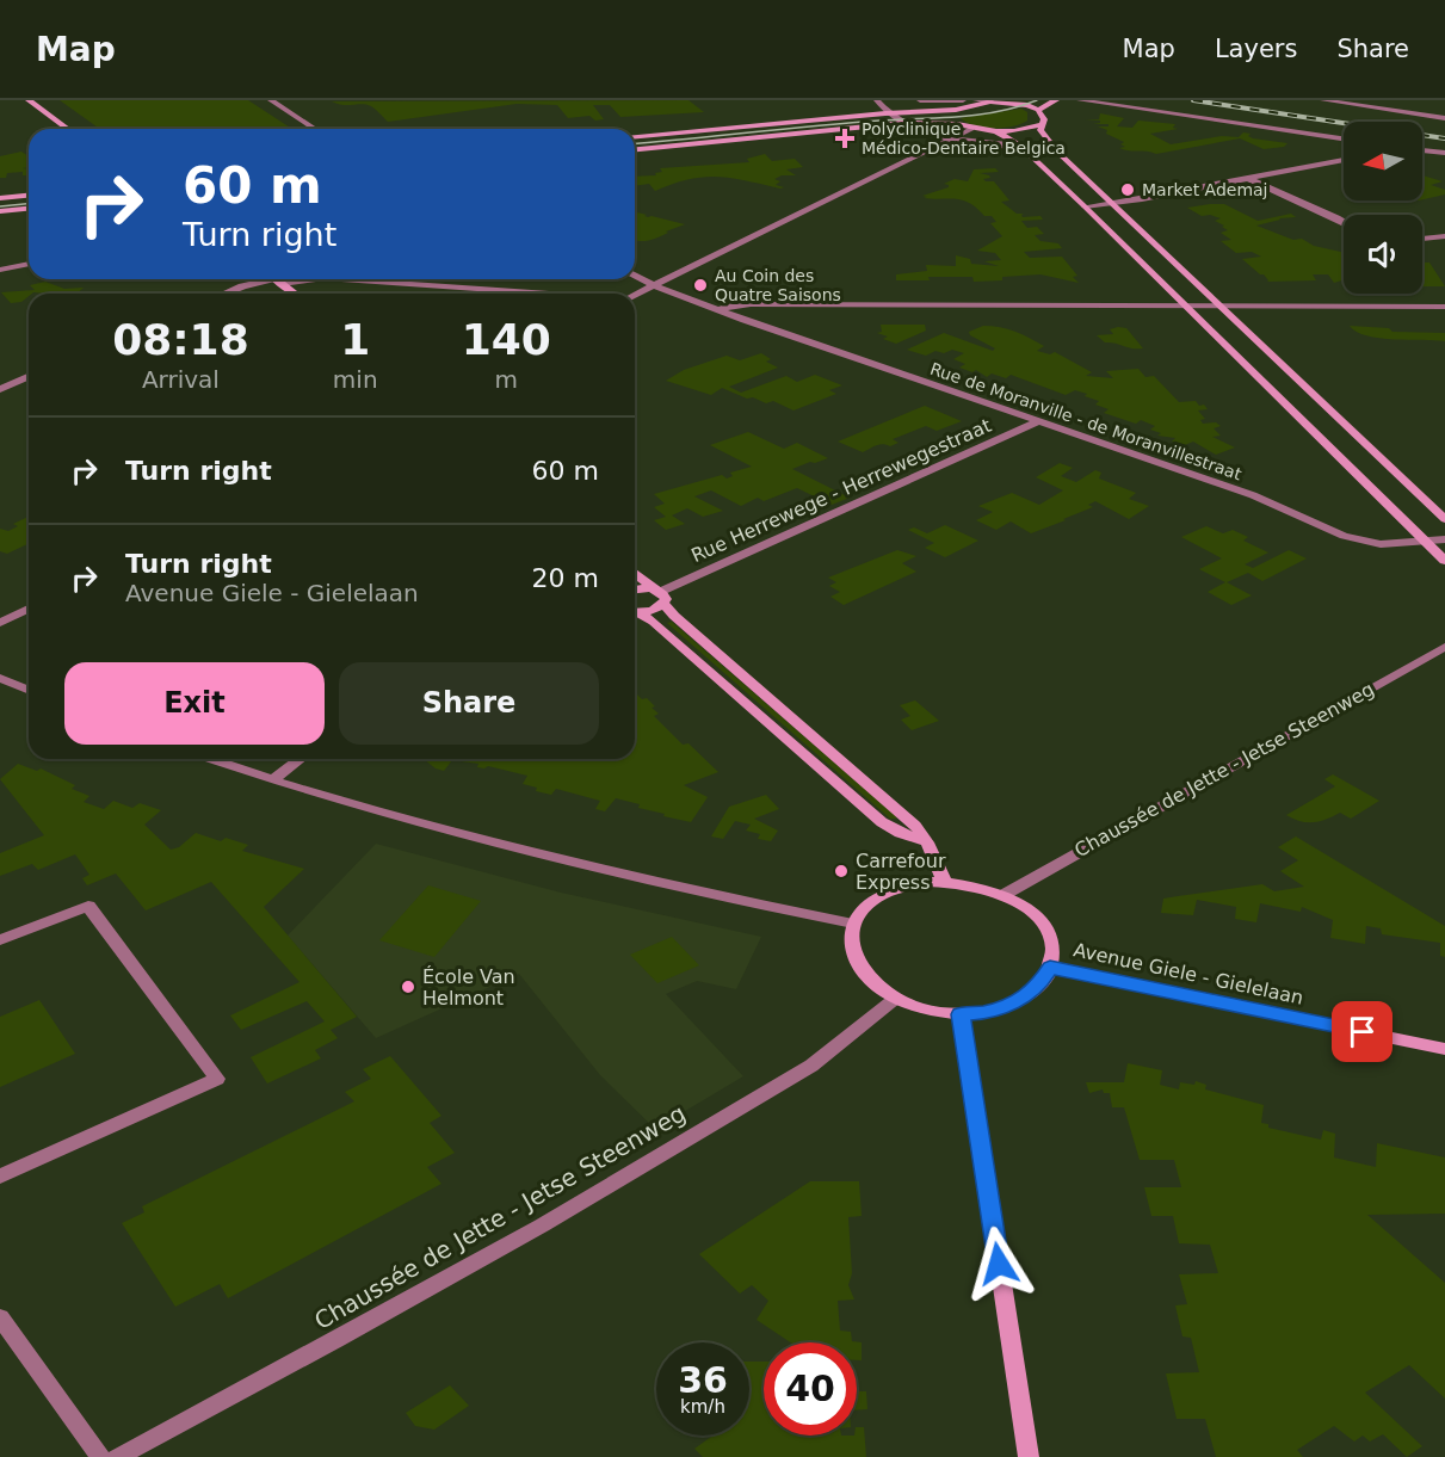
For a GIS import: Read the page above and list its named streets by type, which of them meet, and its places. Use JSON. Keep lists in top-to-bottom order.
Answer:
{
  "streets": {
    "street": [
      "Rue de Moranville - de Moranvillestraat",
      "Rue Herrewege - Herrewegestraat",
      "Chaussée de Jette - Jetse Steenweg",
      "Avenue Giele - Gielelaan"
    ]
  },
  "crossings": [
    ["Rue de Moranville - de Moranvillestraat", "Rue Herrewege - Herrewegestraat"],
    ["Chaussée de Jette - Jetse Steenweg", "Avenue Giele - Gielelaan"]
  ],
  "places": {
    "health": ["Polyclinique Médico-Dentaire Belgica"],
    "other": [
      "Market Ademaj",
      "Au Coin des Quatre Saisons",
      "Carrefour Express",
      "École Van Helmont"
    ]
  },
  "north": "left",
  "page": {
    "header": "Map",
    "nav": ["Map", "Layers", "Share"],
    "turn": ["60 m", "Turn right"],
    "eta": [
      "08:18",
      "Arrival",
      "1",
      "min",
      "140",
      "m"
    ],
    "list": [
      {
        "name": "Turn right",
        "value": "60 m"
      },
      {
        "name": "Turn right",
        "note": "Avenue Giele - Gielelaan",
        "value": "20 m"
      }
    ],
    "buttons": ["Exit", "Share"],
    "speed": "36 km/h",
    "limit": "40"
  }
}
